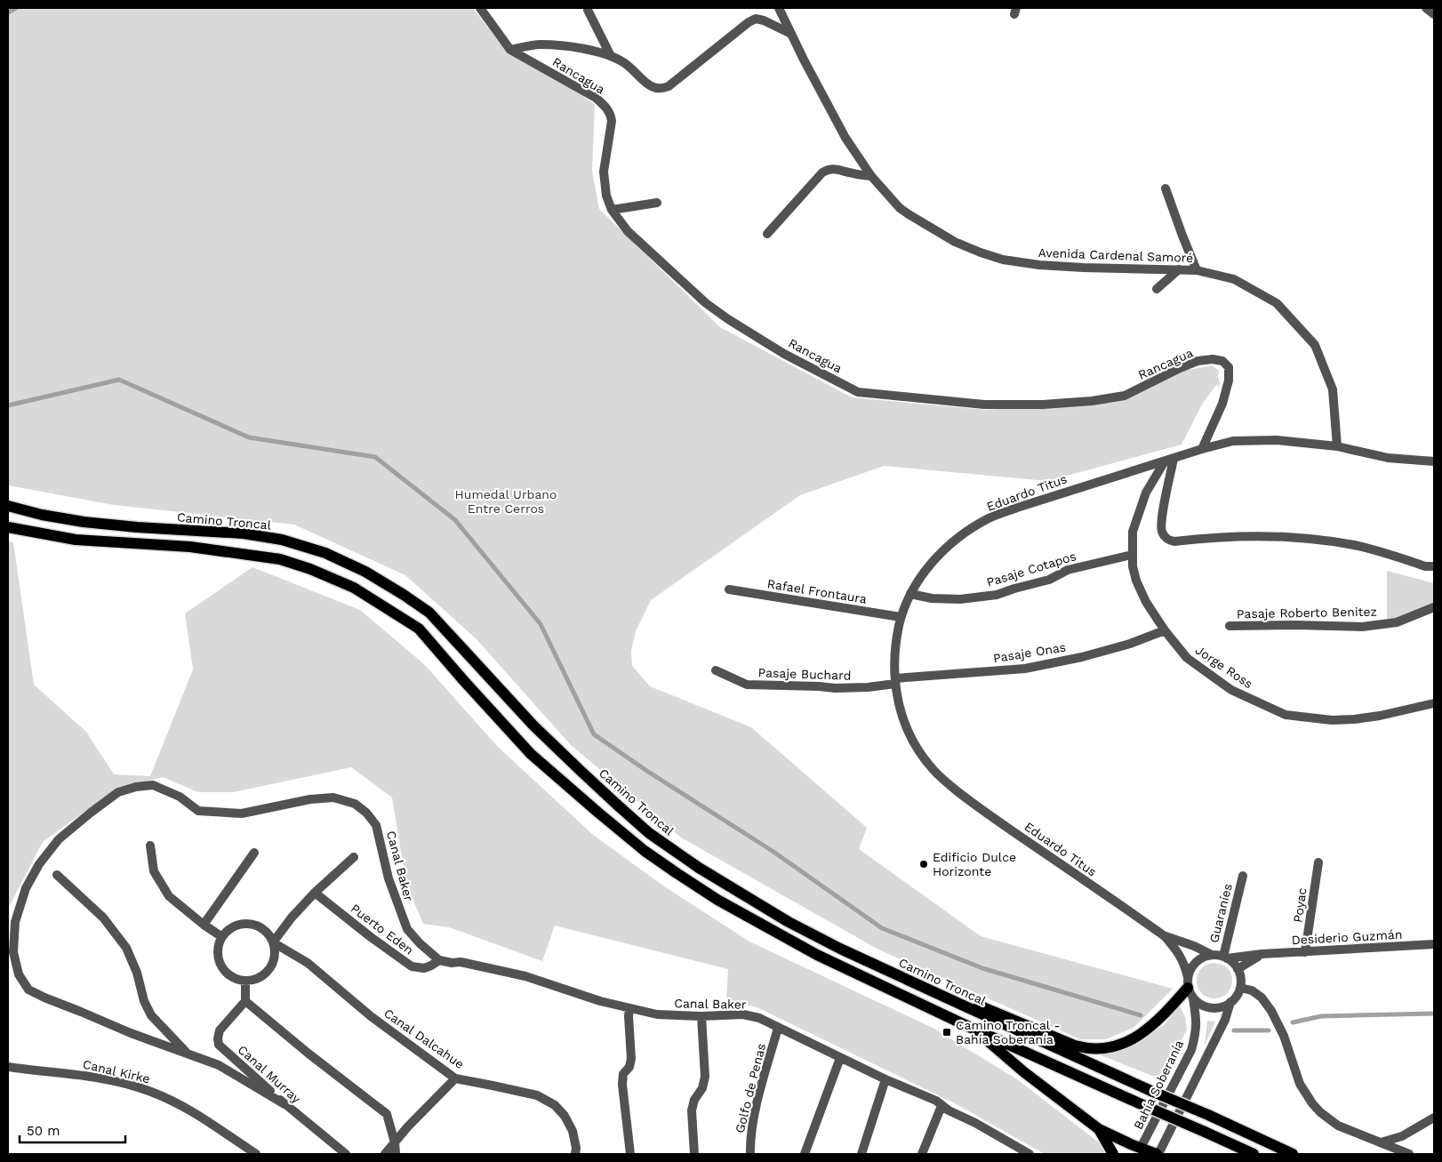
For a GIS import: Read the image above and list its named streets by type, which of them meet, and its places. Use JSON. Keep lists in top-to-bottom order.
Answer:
{
  "streets": {
    "main road": ["Camino Troncal"],
    "street": [
      "Rancagua",
      "Avenida Cardenal Samoré",
      "Eduardo Titus",
      "Pasaje Cotapos",
      "Rafael Frontaura",
      "Pasaje Roberto Benitez",
      "Pasaje Onas",
      "Jorge Ross",
      "Pasaje Buchard",
      "Canal Baker",
      "Poyac",
      "Guaraníes",
      "Puerto Eden",
      "Desiderio Guzmán",
      "Canal Dalcahue",
      "Canal Kirke",
      "Canal Murray",
      "Bahía Soberanía",
      "Golfo de Penas"
    ]
  },
  "crossings": [
    ["Rancagua", "Eduardo Titus"],
    ["Avenida Cardenal Samoré", "Eduardo Titus"],
    ["Eduardo Titus", "Pasaje Cotapos"],
    ["Eduardo Titus", "Rafael Frontaura"],
    ["Eduardo Titus", "Pasaje Onas"],
    ["Eduardo Titus", "Jorge Ross"],
    ["Eduardo Titus", "Pasaje Buchard"],
    ["Eduardo Titus", "Guaraníes"],
    ["Eduardo Titus", "Desiderio Guzmán"],
    ["Eduardo Titus", "Bahía Soberanía"],
    ["Pasaje Cotapos", "Jorge Ross"],
    ["Pasaje Onas", "Jorge Ross"],
    ["Pasaje Onas", "Pasaje Buchard"],
    ["Canal Baker", "Puerto Eden"],
    ["Canal Baker", "Canal Murray"],
    ["Canal Baker", "Golfo de Penas"],
    ["Poyac", "Desiderio Guzmán"],
    ["Guaraníes", "Desiderio Guzmán"],
    ["Guaraníes", "Bahía Soberanía"],
    ["Desiderio Guzmán", "Bahía Soberanía"]
  ],
  "parks": ["Humedal Urbano Entre Cerros"],
  "places": {
    "other": ["Edificio Dulce Horizonte"],
    "transit": ["Camino Troncal - Bahía Soberanía"]
  },
  "scale_bar": "50 m"
}
